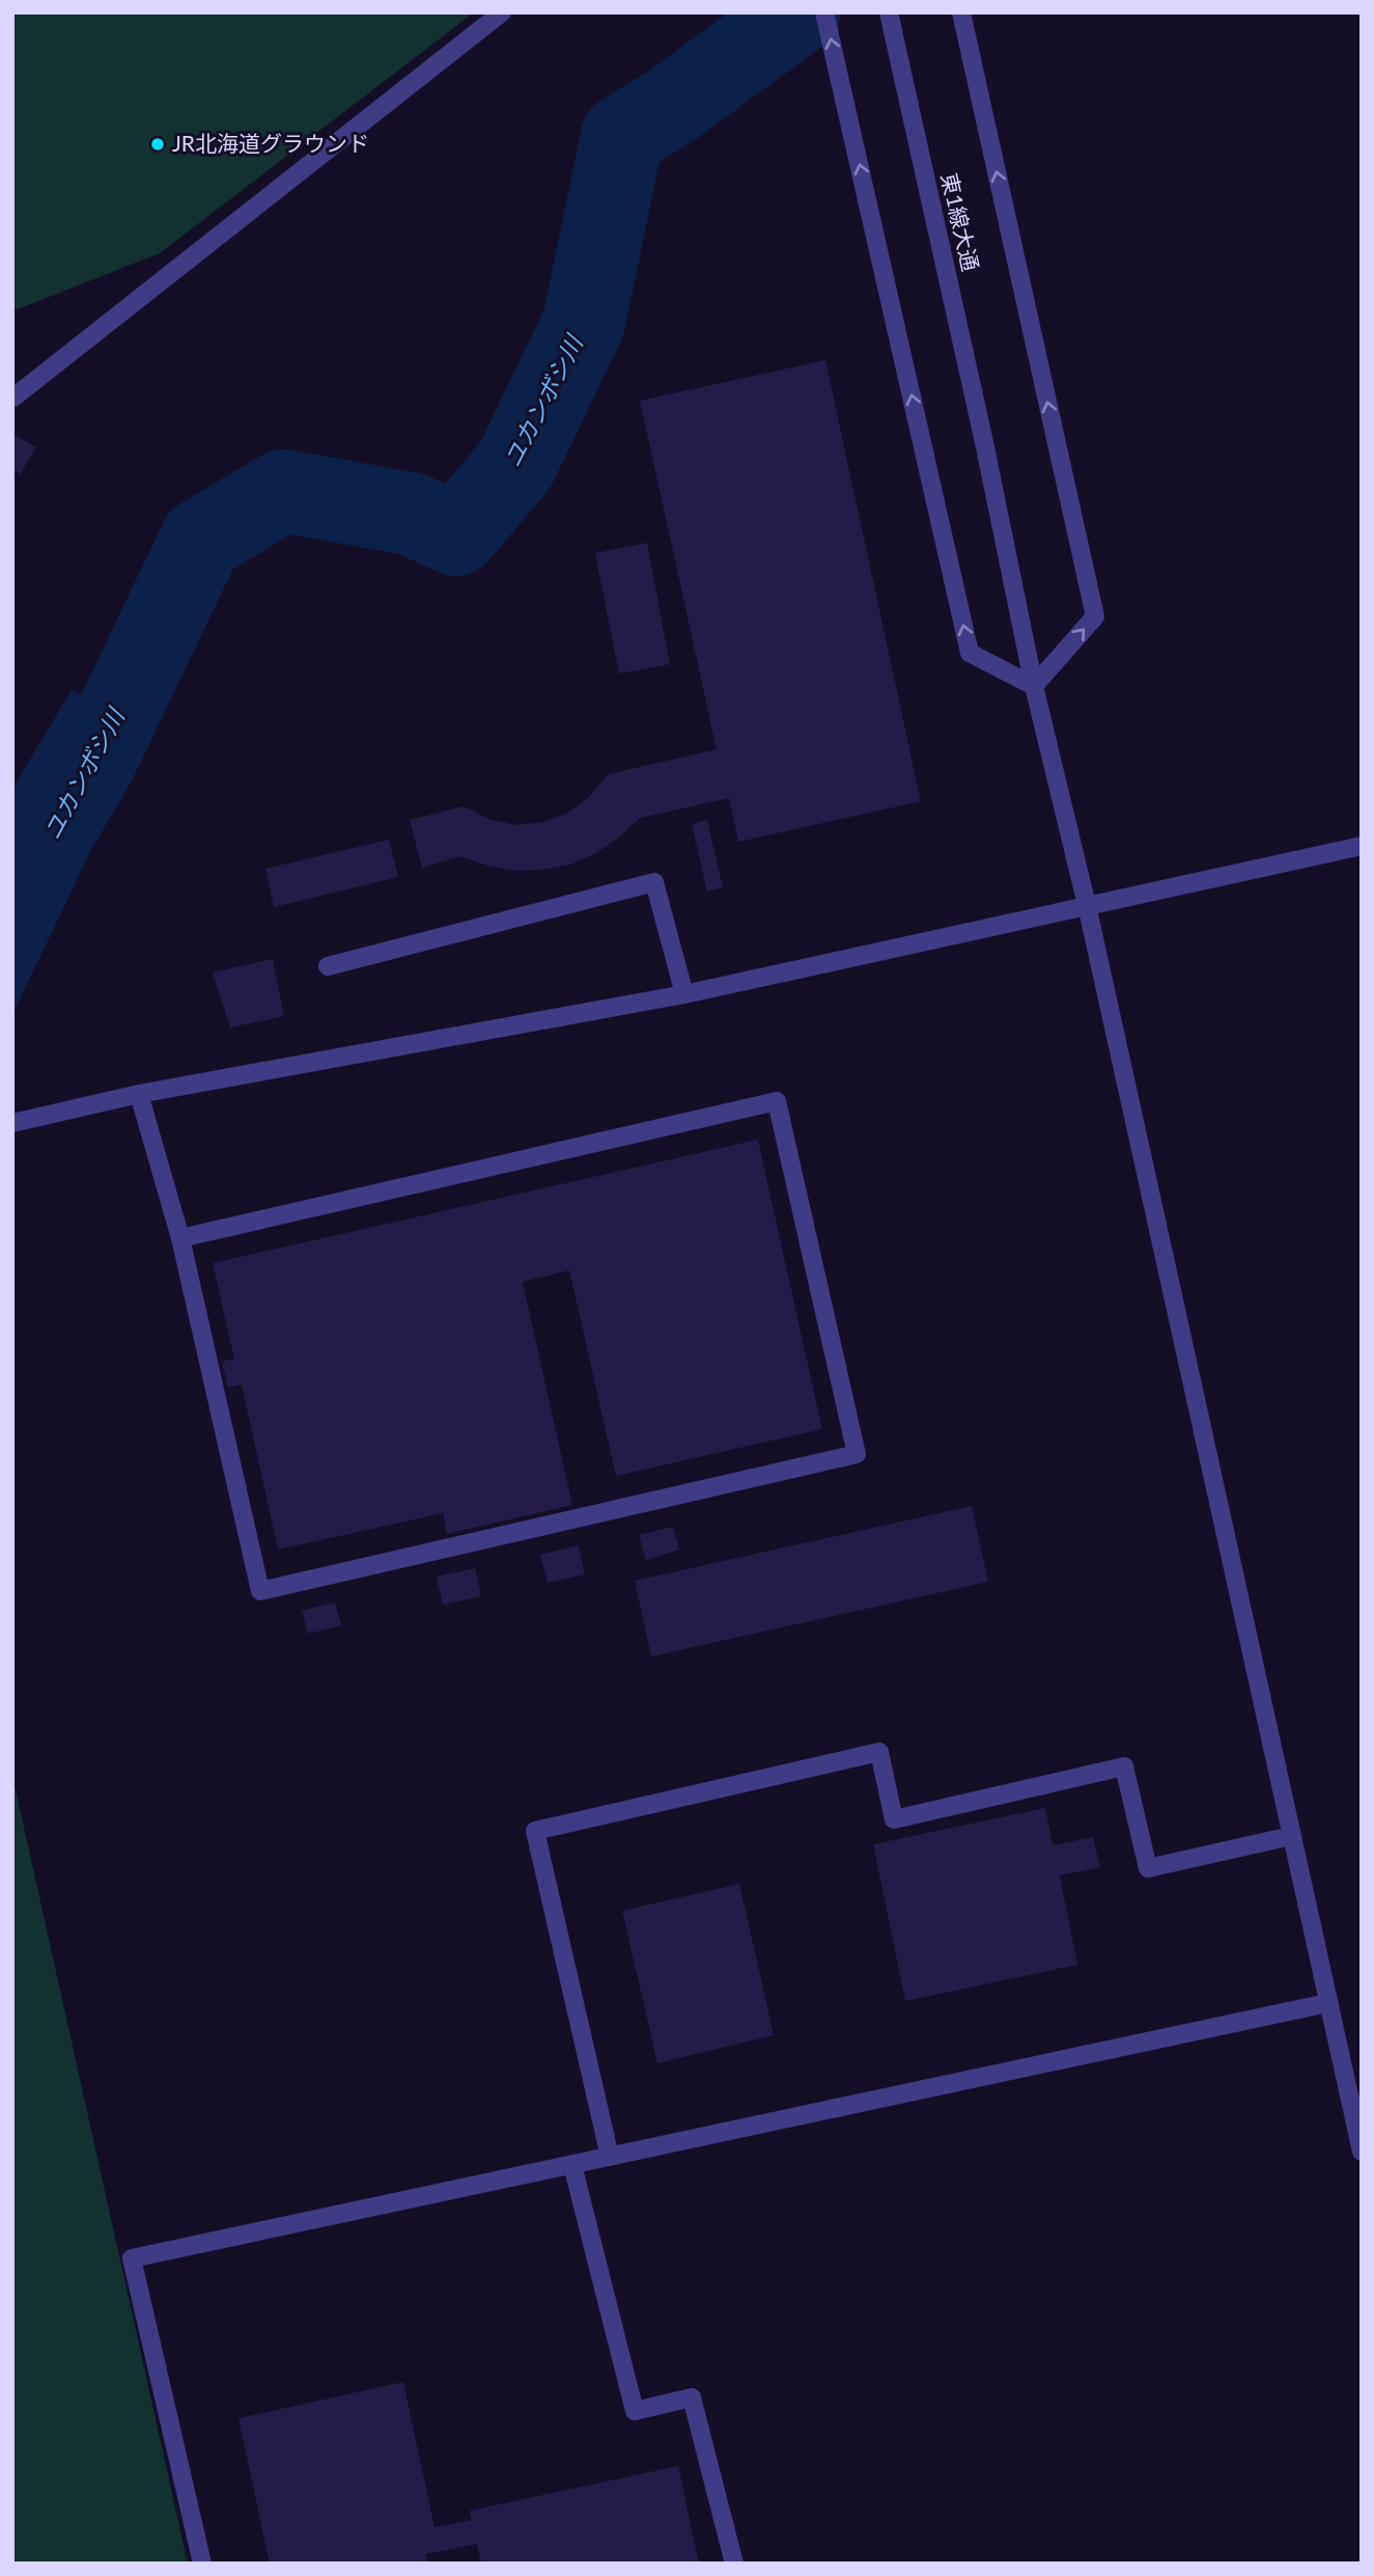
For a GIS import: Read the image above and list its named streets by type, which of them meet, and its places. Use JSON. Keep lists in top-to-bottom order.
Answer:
{
  "streets": {
    "street": ["東1線大通"]
  },
  "water": ["ユカンボシ川"],
  "places": ["JR北海道グラウンド"]
}
